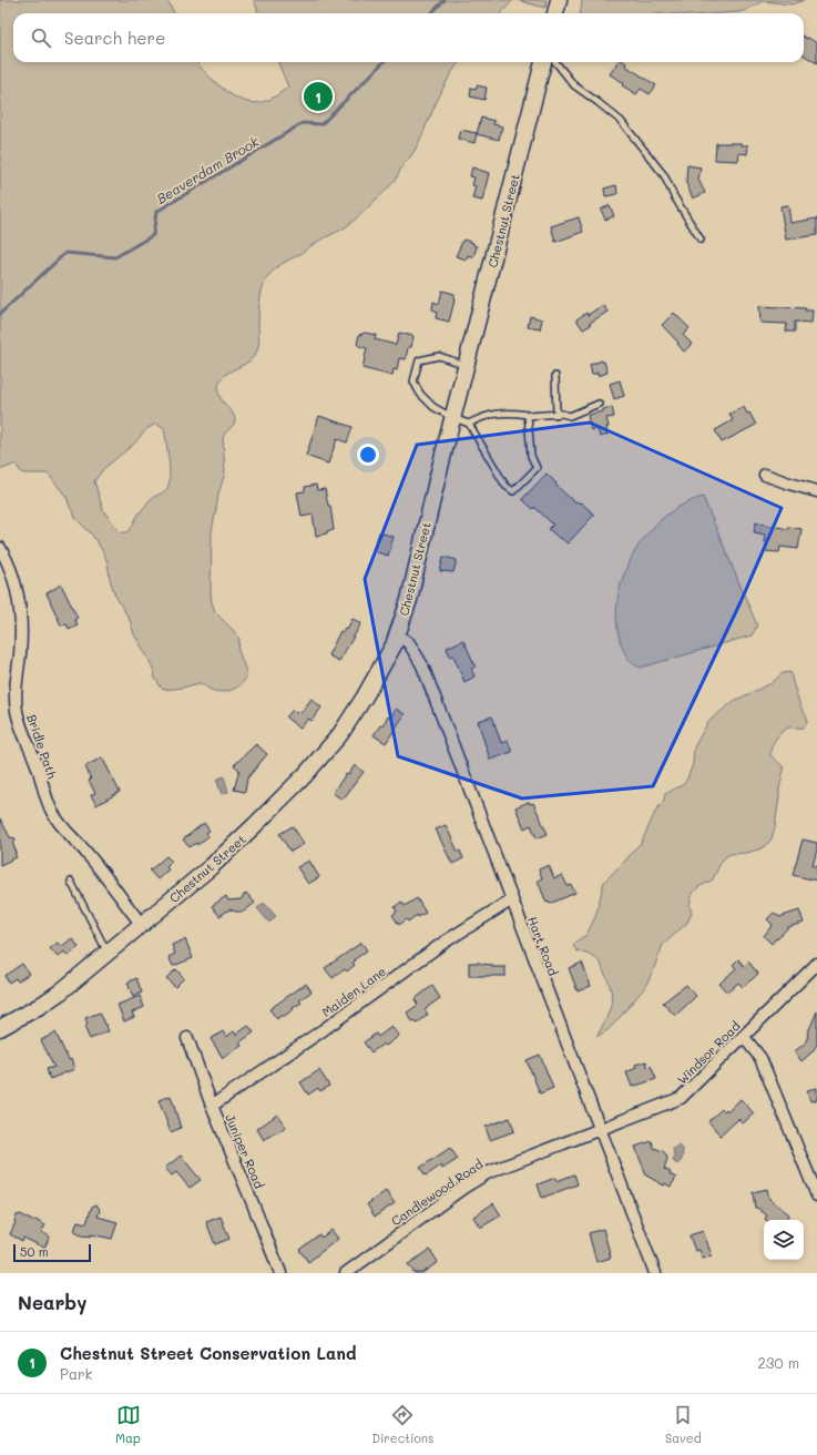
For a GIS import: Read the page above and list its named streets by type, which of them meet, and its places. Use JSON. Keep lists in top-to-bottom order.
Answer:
{
  "streets": {
    "street": [
      "Chestnut Street",
      "Bridle Path",
      "Hart Road",
      "Maiden Lane",
      "Windsor Road",
      "Juniper Road",
      "Candlewood Road"
    ]
  },
  "crossings": [
    ["Chestnut Street", "Bridle Path"],
    ["Chestnut Street", "Hart Road"],
    ["Hart Road", "Maiden Lane"],
    ["Hart Road", "Windsor Road"],
    ["Hart Road", "Candlewood Road"],
    ["Maiden Lane", "Juniper Road"],
    ["Windsor Road", "Candlewood Road"]
  ],
  "water": ["Beaverdam Brook"],
  "scale_bar": "50 m",
  "page": {
    "search": "Search here",
    "pins": "1",
    "scale": "50 m",
    "heading": "Nearby",
    "list": [
      {
        "mark": "1",
        "name": "Chestnut Street Conservation Land",
        "note": "Park",
        "value": "230 m"
      }
    ],
    "nav": ["Map", "Directions", "Saved"]
  }
}
